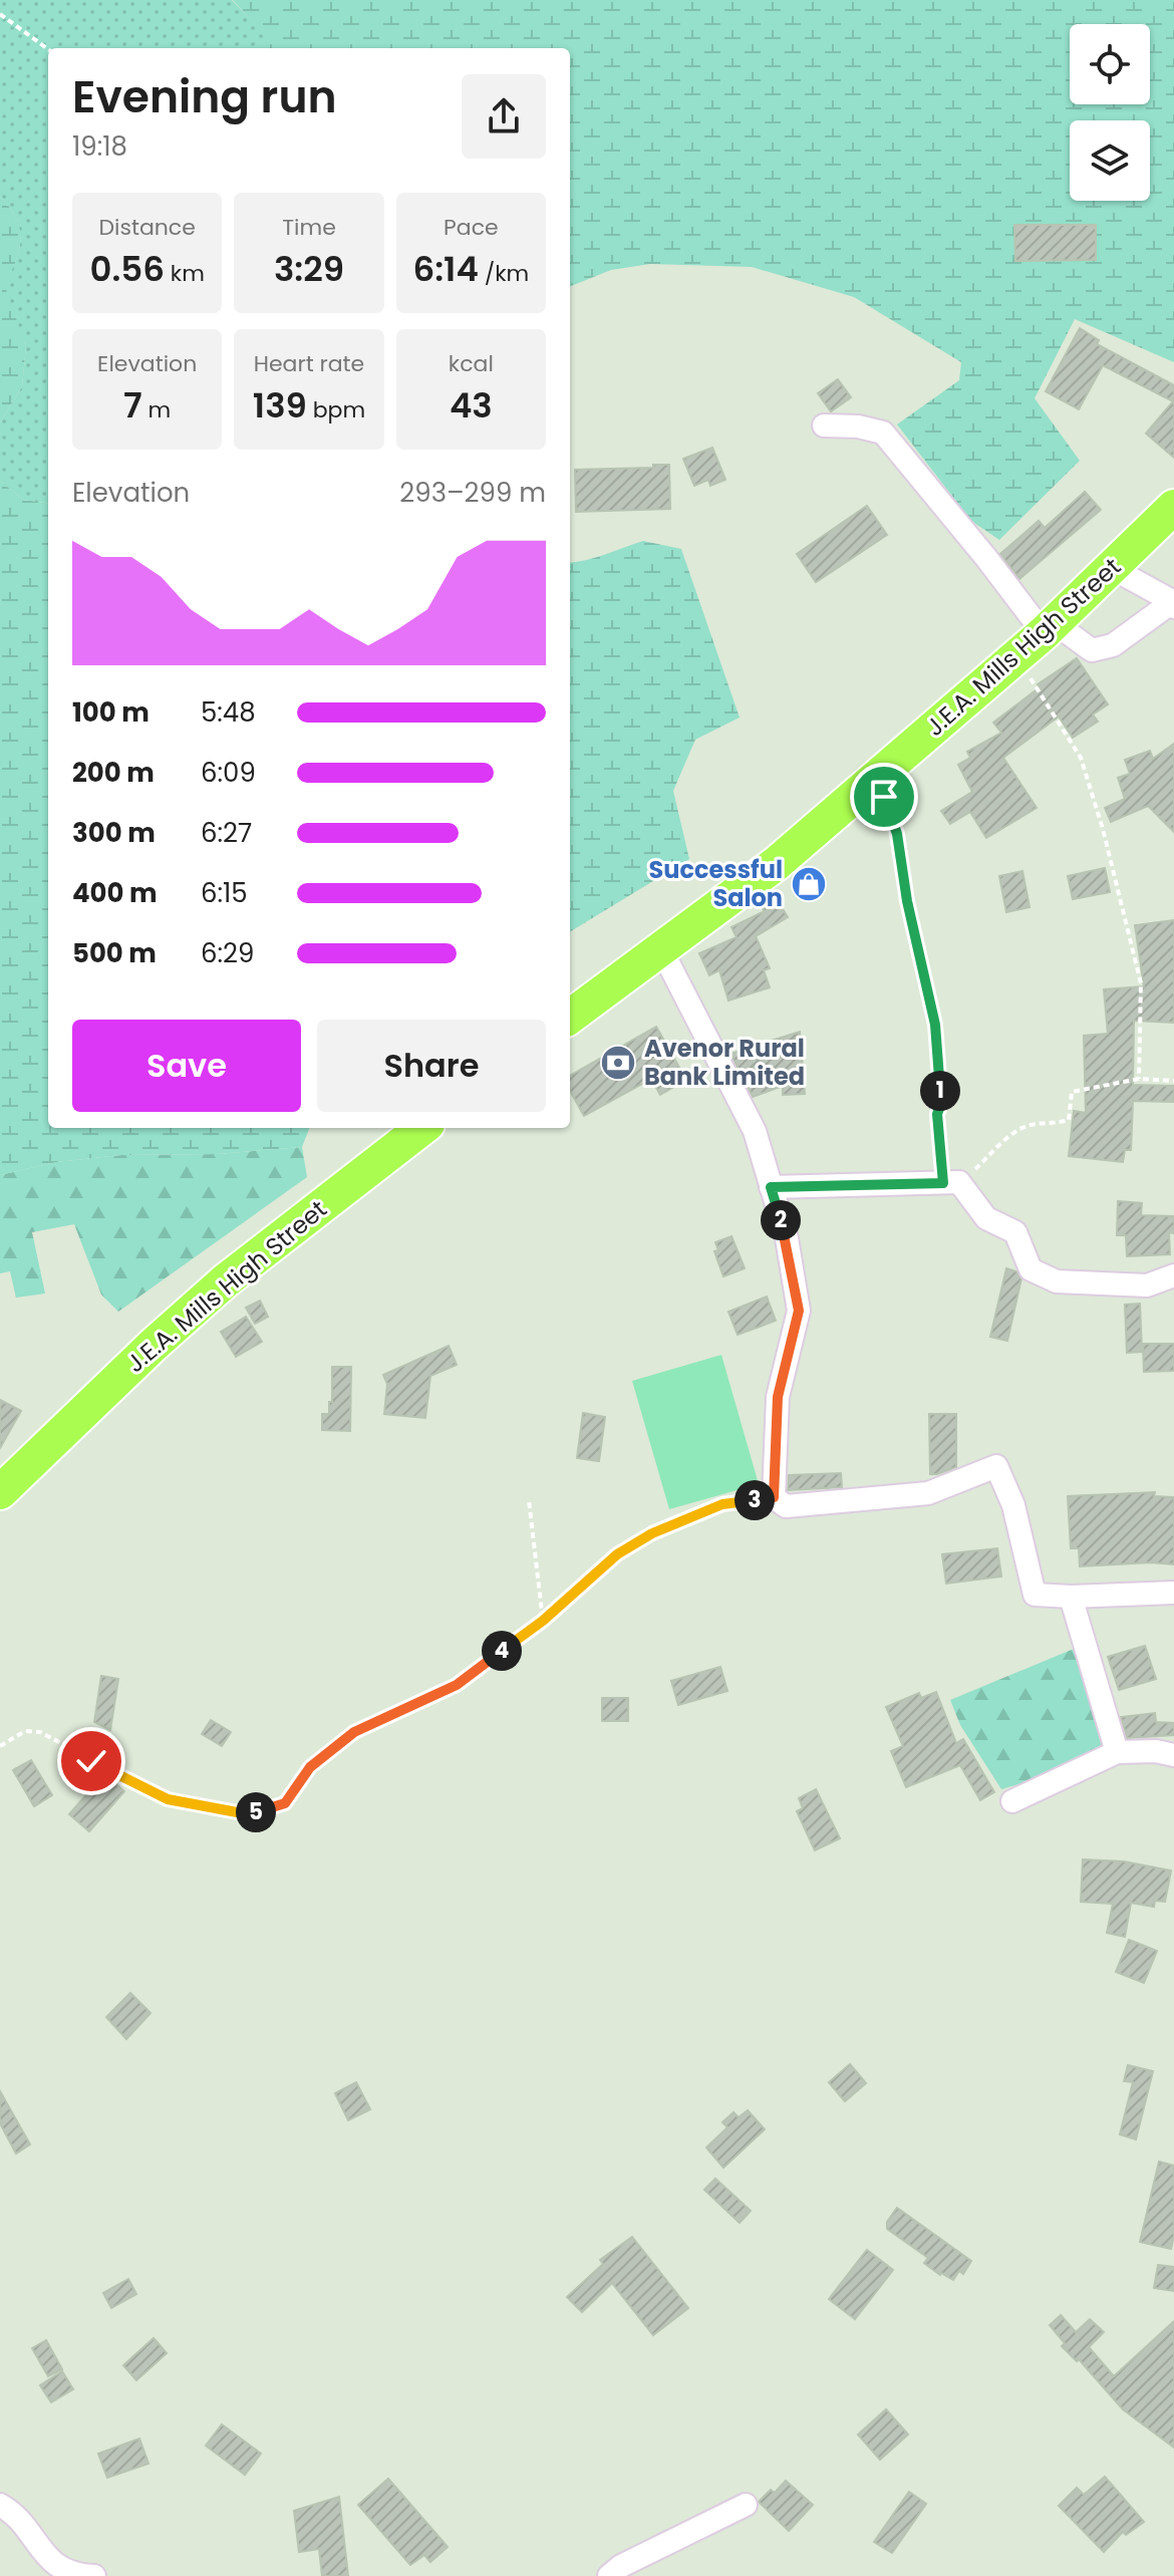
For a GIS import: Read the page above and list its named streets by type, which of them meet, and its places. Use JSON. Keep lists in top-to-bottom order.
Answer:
{
  "streets": {
    "highway": ["J.E.A. Mills High Street"]
  },
  "places": {
    "shop": ["Successful Salon"],
    "bank": ["Avenor Rural Bank Limited"]
  },
  "page": {
    "heading": ["Evening run", "19:18"],
    "stats": [
      ["Distance", "0.56 km"],
      ["Time", "3:29"],
      ["Pace", "6:14 /km"],
      ["Elevation", "7 m"],
      ["Heart rate", "139 bpm"],
      ["kcal", "43"]
    ],
    "chart": ["Elevation", "293–299 m"],
    "list": [
      {
        "name": "100 m",
        "note": "5:48"
      },
      {
        "name": "200 m",
        "note": "6:09"
      },
      {
        "name": "300 m",
        "note": "6:27"
      },
      {
        "name": "400 m",
        "note": "6:15"
      },
      {
        "name": "500 m",
        "note": "6:29"
      }
    ],
    "buttons": ["Save", "Share"],
    "pins": [
      "1",
      "2",
      "3",
      "4",
      "5"
    ]
  }
}
